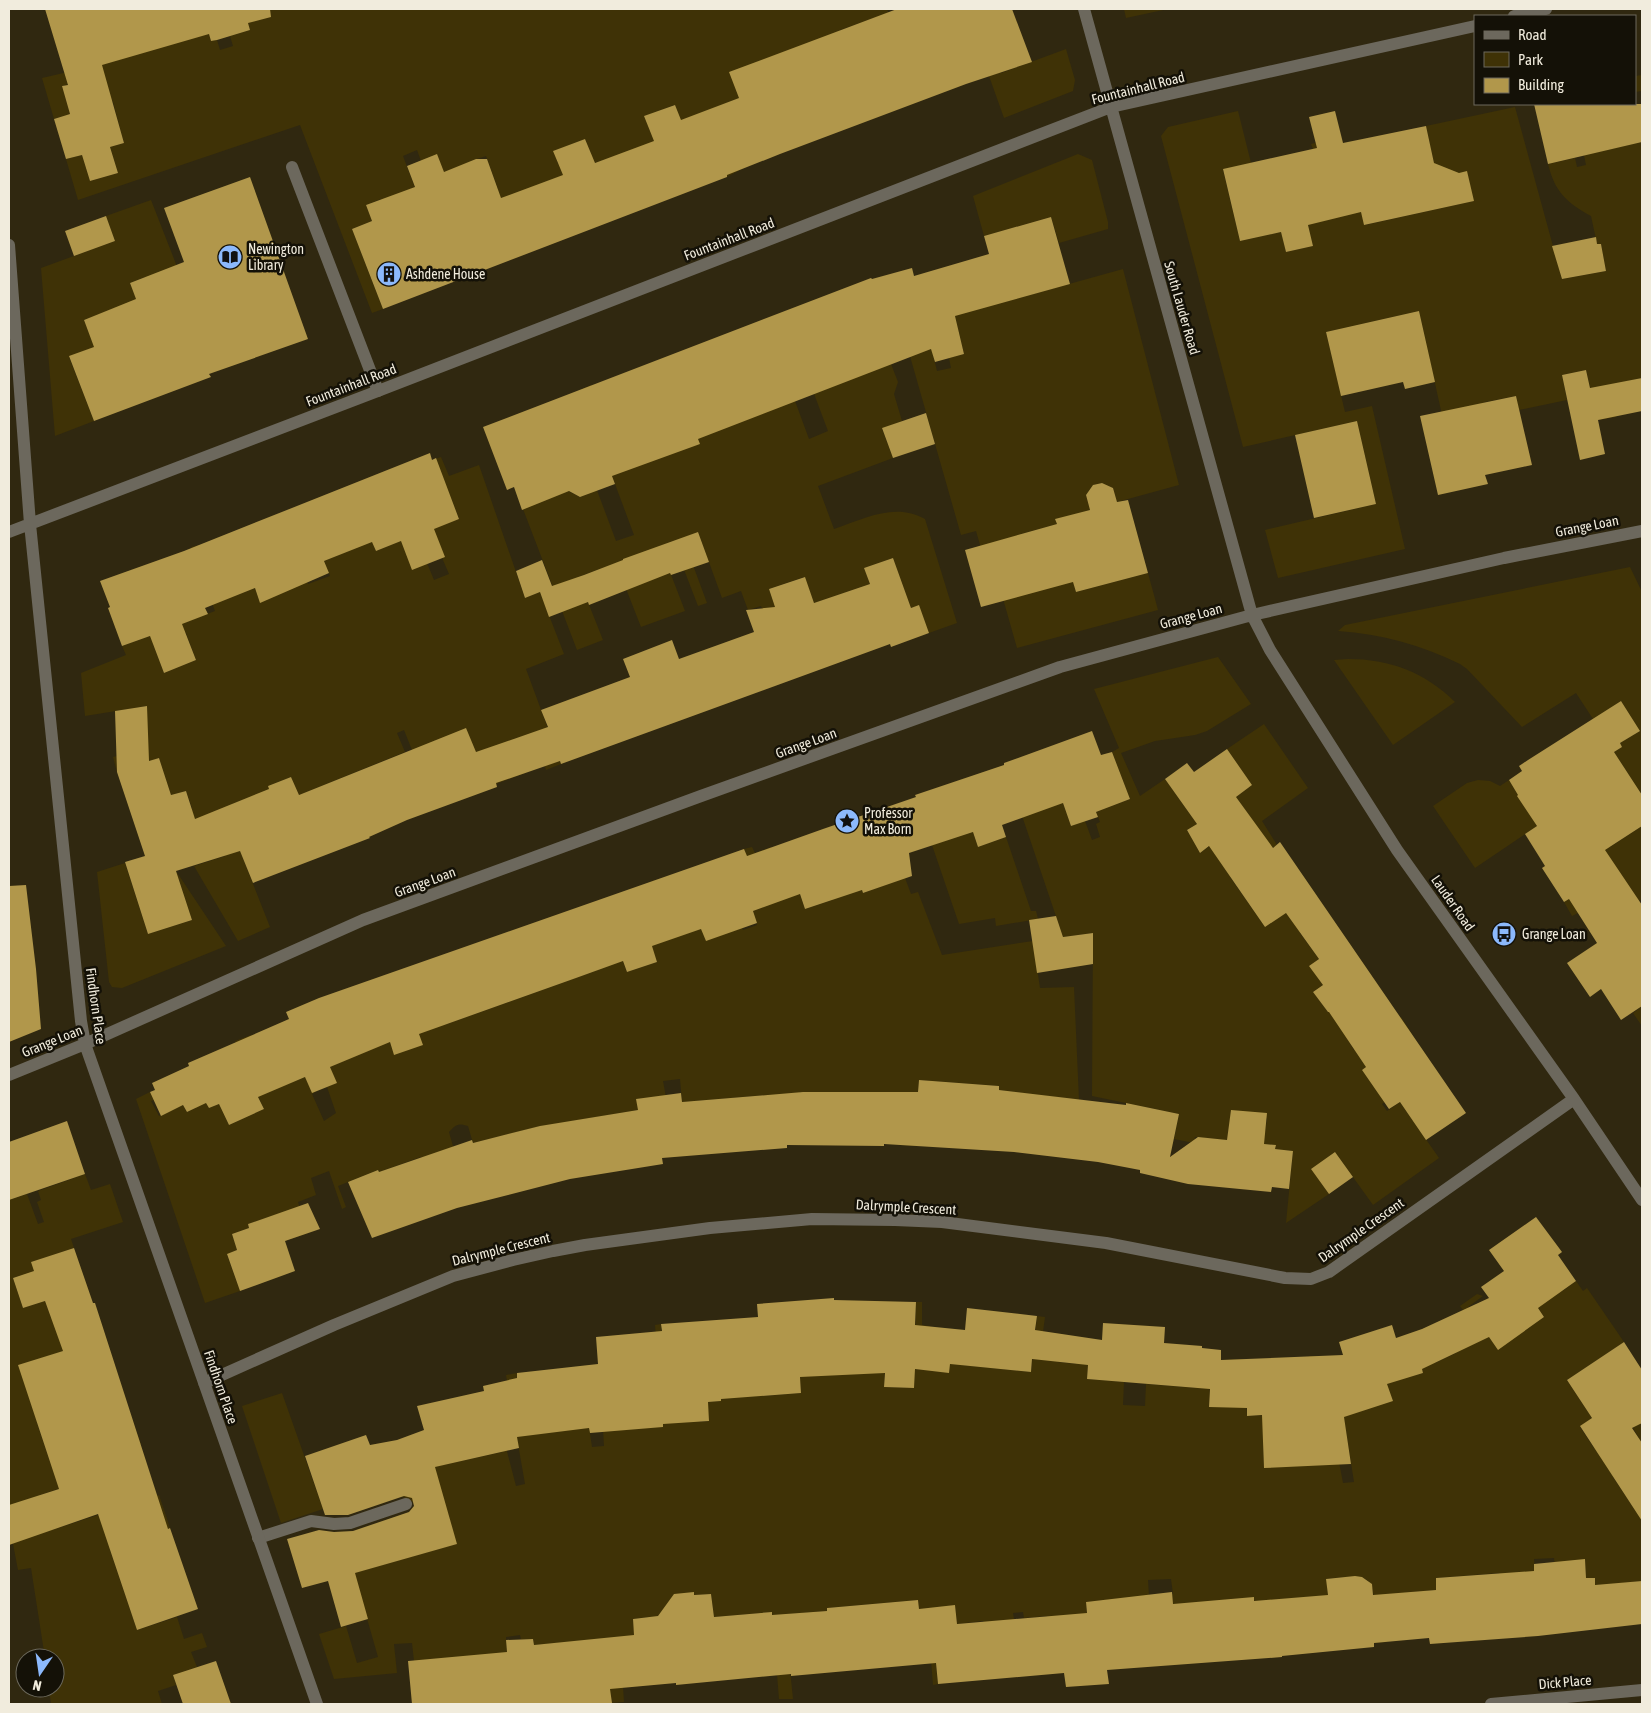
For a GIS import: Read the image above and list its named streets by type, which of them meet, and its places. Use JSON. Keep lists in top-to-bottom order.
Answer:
{
  "streets": {
    "street": [
      "Fountainhall Road",
      "South Lauder Road",
      "Grange Loan",
      "Lauder Road",
      "Findhorn Place",
      "Dalrymple Crescent",
      "Dick Place"
    ]
  },
  "crossings": [
    ["Fountainhall Road", "South Lauder Road"],
    ["Fountainhall Road", "Findhorn Place"],
    ["South Lauder Road", "Grange Loan"],
    ["South Lauder Road", "Lauder Road"],
    ["Grange Loan", "Lauder Road"],
    ["Grange Loan", "Findhorn Place"],
    ["Lauder Road", "Dalrymple Crescent"],
    ["Findhorn Place", "Dalrymple Crescent"]
  ],
  "places": {
    "library": ["Newington Library"],
    "building": ["Ashdene House"],
    "place": ["Professor Max Born"],
    "bus stop": ["Grange Loan"]
  },
  "legend": ["Road", "Park", "Building"],
  "north": "bottom"
}
